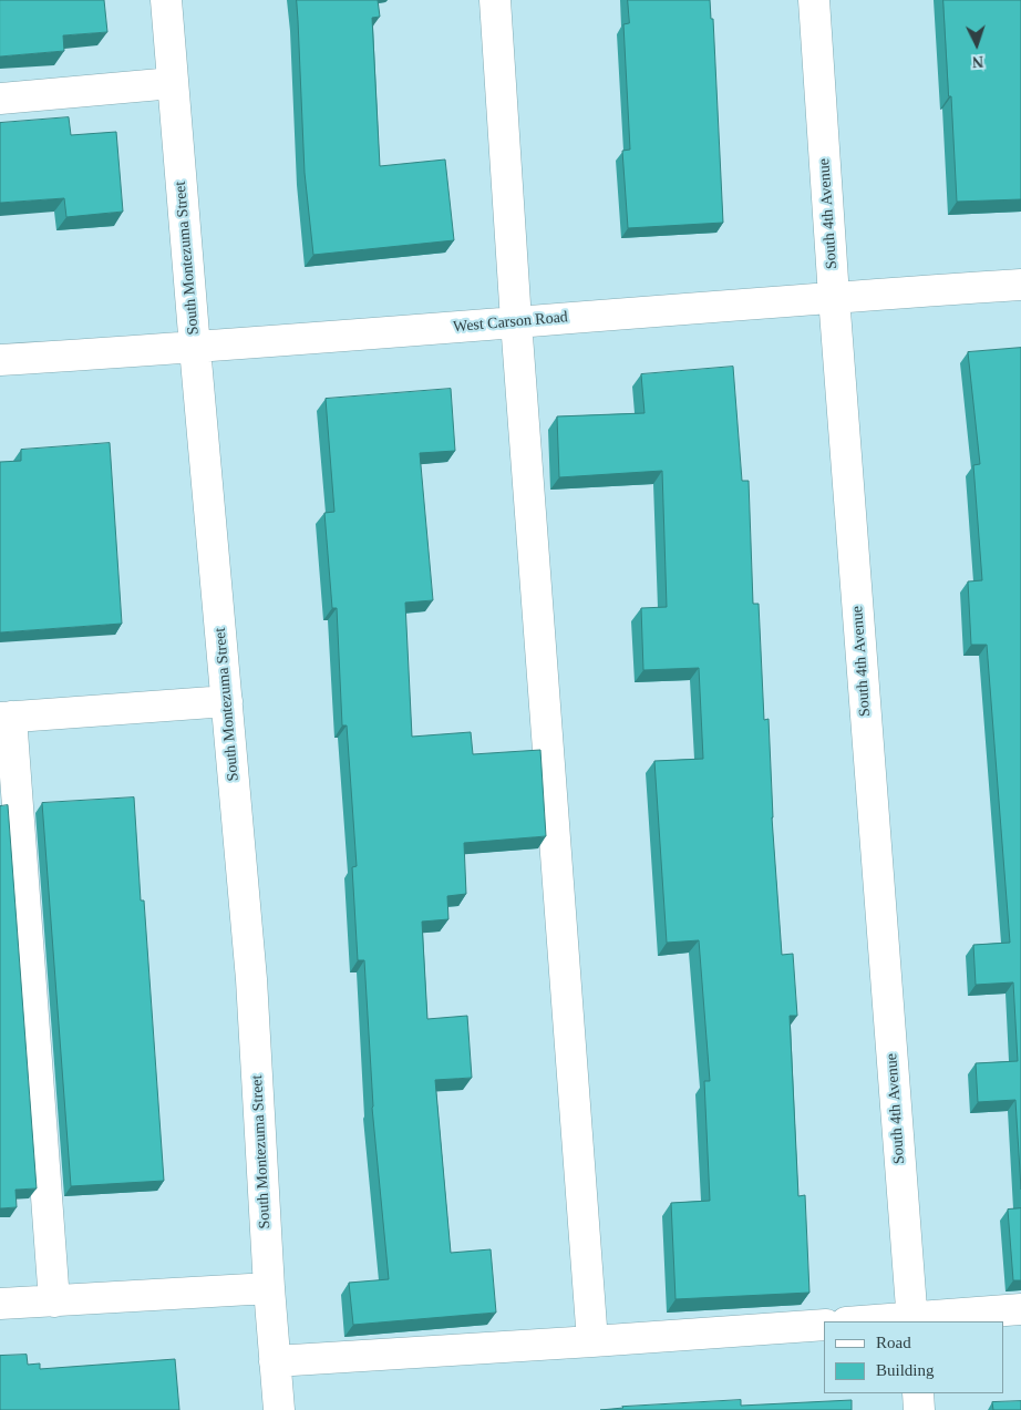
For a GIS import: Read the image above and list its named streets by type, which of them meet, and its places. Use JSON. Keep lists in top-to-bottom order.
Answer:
{
  "streets": {
    "street": ["South 4th Avenue", "South Montezuma Street", "West Carson Road"]
  },
  "crossings": [
    ["South 4th Avenue", "West Carson Road"],
    ["South Montezuma Street", "West Carson Road"]
  ],
  "legend": ["Road", "Building"],
  "north": "bottom"
}
